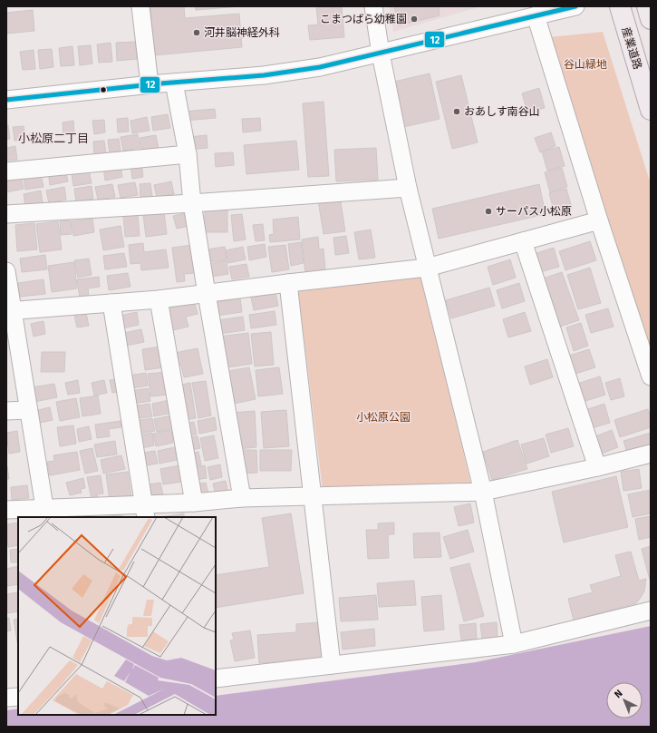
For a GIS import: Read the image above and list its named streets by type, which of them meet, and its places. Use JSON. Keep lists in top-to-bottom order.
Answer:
{
  "streets": {
    "main road": ["産業道路"]
  },
  "districts": ["小松原二丁目"],
  "parks": ["谷山緑地", "小松原公園"],
  "places": [
    "こまつばら幼稚園",
    "河井脳神経外科",
    "おあしす南谷山",
    "サーパス小松原"
  ],
  "lines": ["transit line 12"],
  "north": "top left"
}
